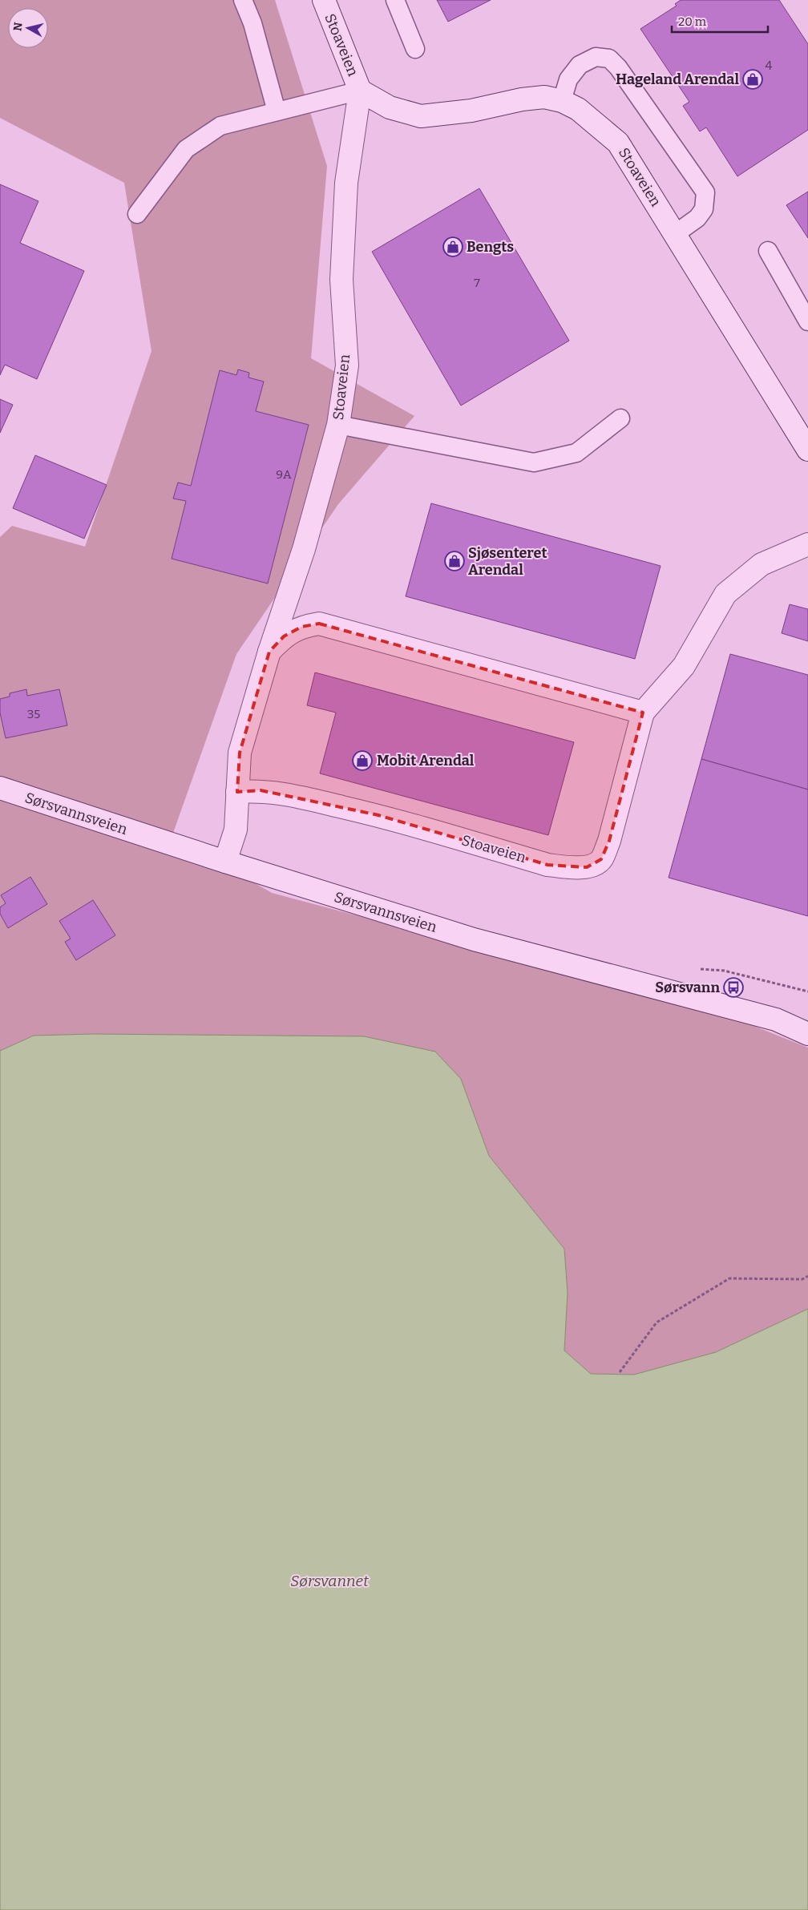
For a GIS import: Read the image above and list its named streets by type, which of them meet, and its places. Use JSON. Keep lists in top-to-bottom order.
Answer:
{
  "streets": {
    "street": ["Stoaveien", "Sørsvannsveien"]
  },
  "crossings": [
    ["Stoaveien", "Sørsvannsveien"]
  ],
  "water": ["Sørsvannet"],
  "places": {
    "shop": [
      "Hageland Arendal",
      "Bengts",
      "Sjøsenteret Arendal",
      "Mobit Arendal"
    ],
    "bus stop": ["Sørsvann"]
  },
  "house_numbers": [
    "4",
    "7",
    "9A",
    "35"
  ],
  "scale_bar": "20 m",
  "north": "left"
}
